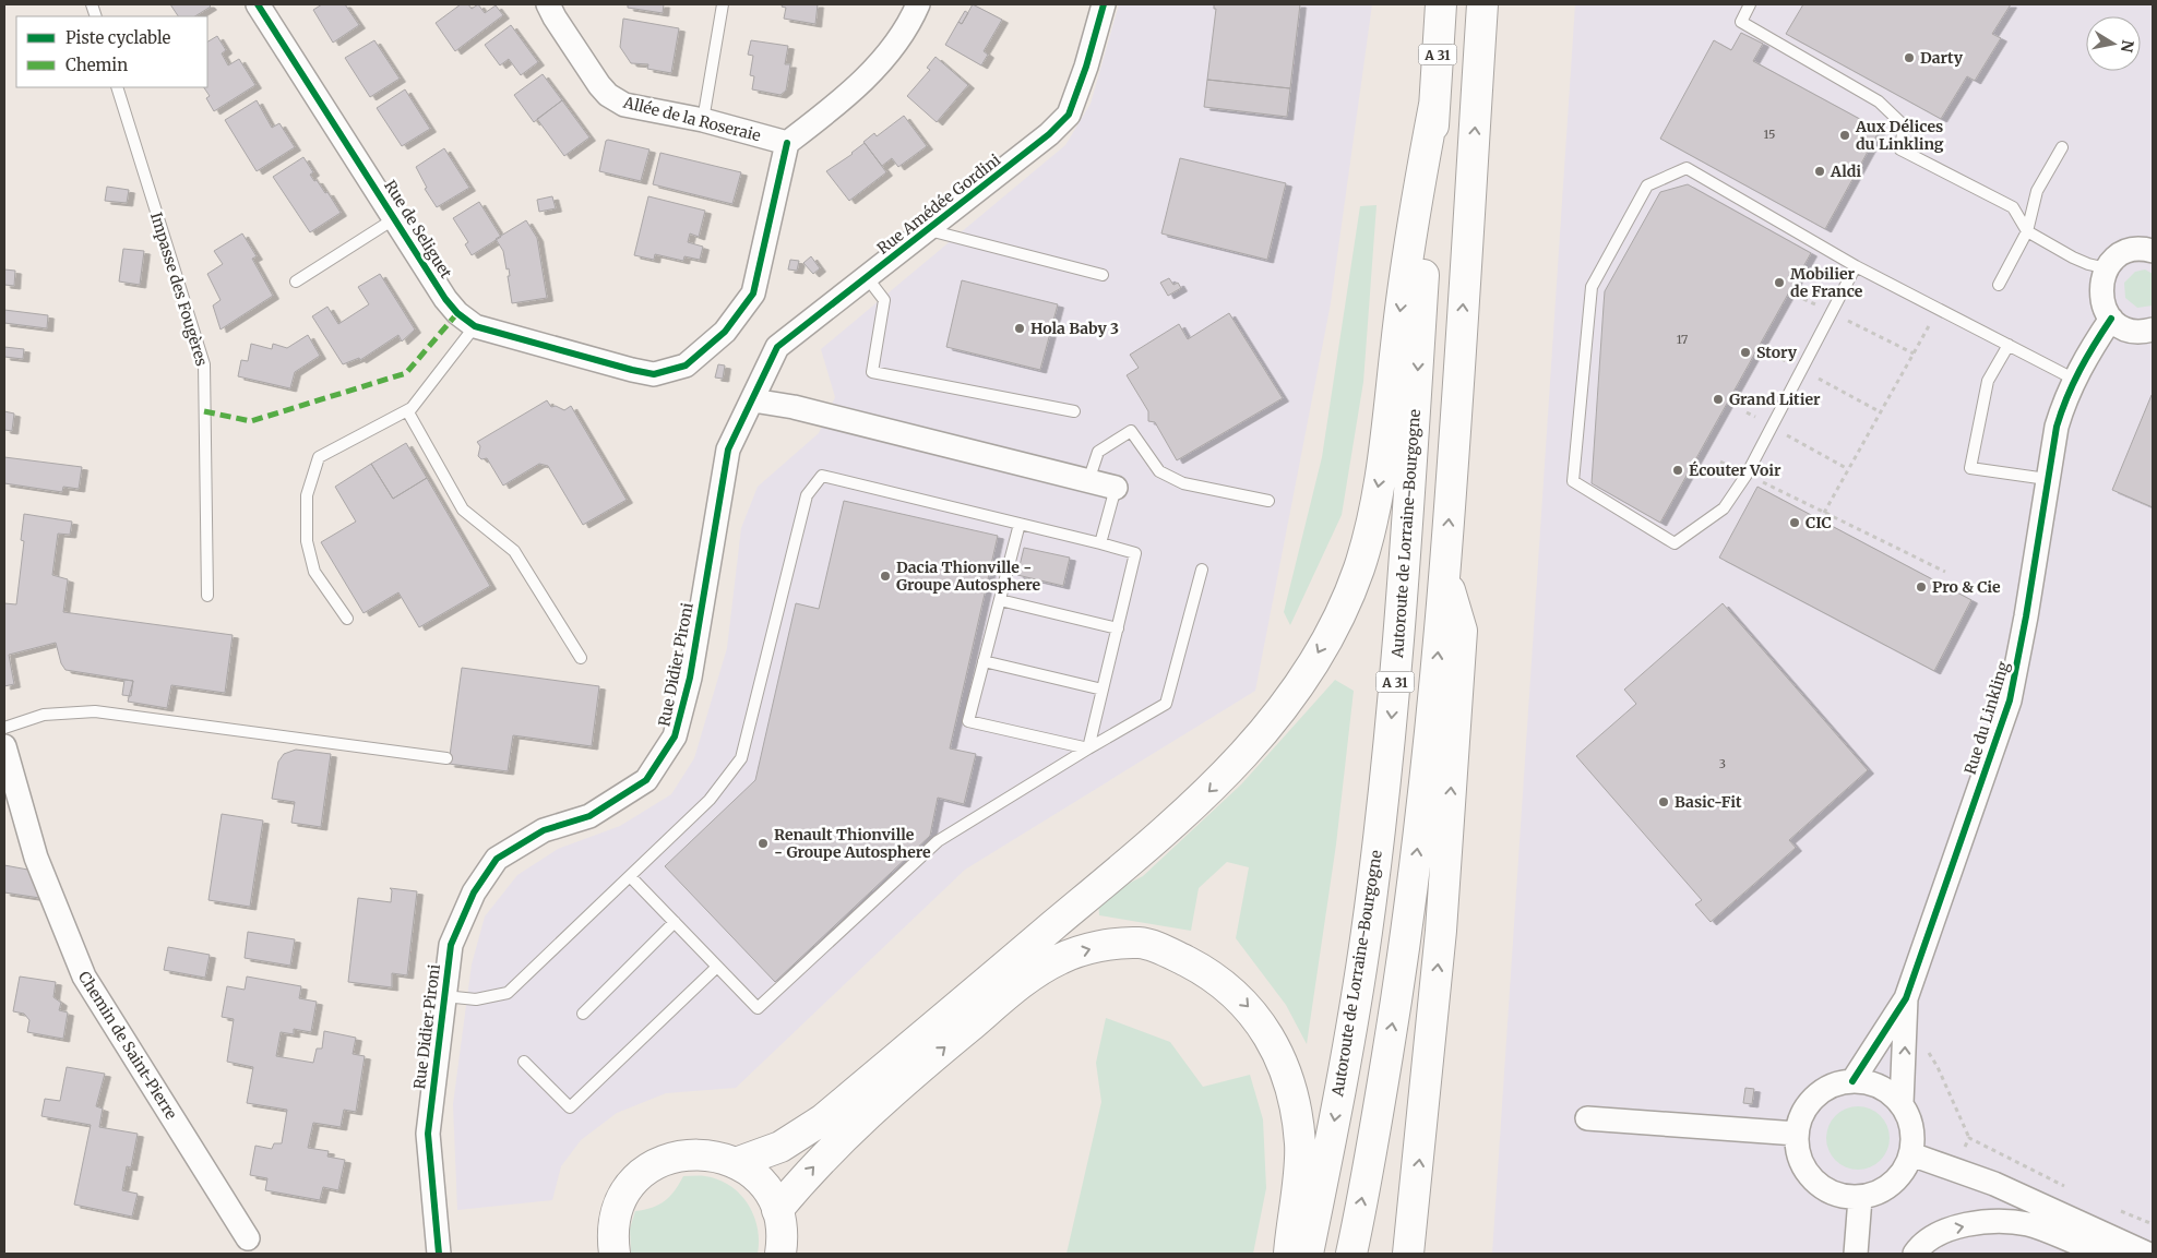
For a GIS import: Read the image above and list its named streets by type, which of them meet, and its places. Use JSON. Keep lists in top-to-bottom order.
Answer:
{
  "streets": {
    "main road": ["A 31", "Autoroute de Lorraine-Bourgogne"],
    "street": [
      "Allée de la Roseraie",
      "Rue Amédée Gordini",
      "Rue de Seliguet",
      "Rue Didier Pironi",
      "Rue du Linkling",
      "Chemin de Saint-Pierre"
    ],
    "lane": ["Impasse des Fougères"]
  },
  "crossings": [
    ["Allée de la Roseraie", "Rue de Seliguet"],
    ["Rue Amédée Gordini", "Rue Didier Pironi"]
  ],
  "places": [
    "Darty",
    "Aux Délices du Linkling",
    "Aldi",
    "Mobilier de France",
    "Hola Baby 3",
    "Story",
    "Grand Litier",
    "Écouter Voir",
    "CIC",
    "Dacia Thionville - Groupe Autosphere",
    "Pro & Cie",
    "Basic-Fit",
    "Renault Thionville - Groupe Autosphere"
  ],
  "house_numbers": ["15", "17", "3"],
  "legend": ["Piste cyclable", "Chemin"],
  "north": "right"
}
